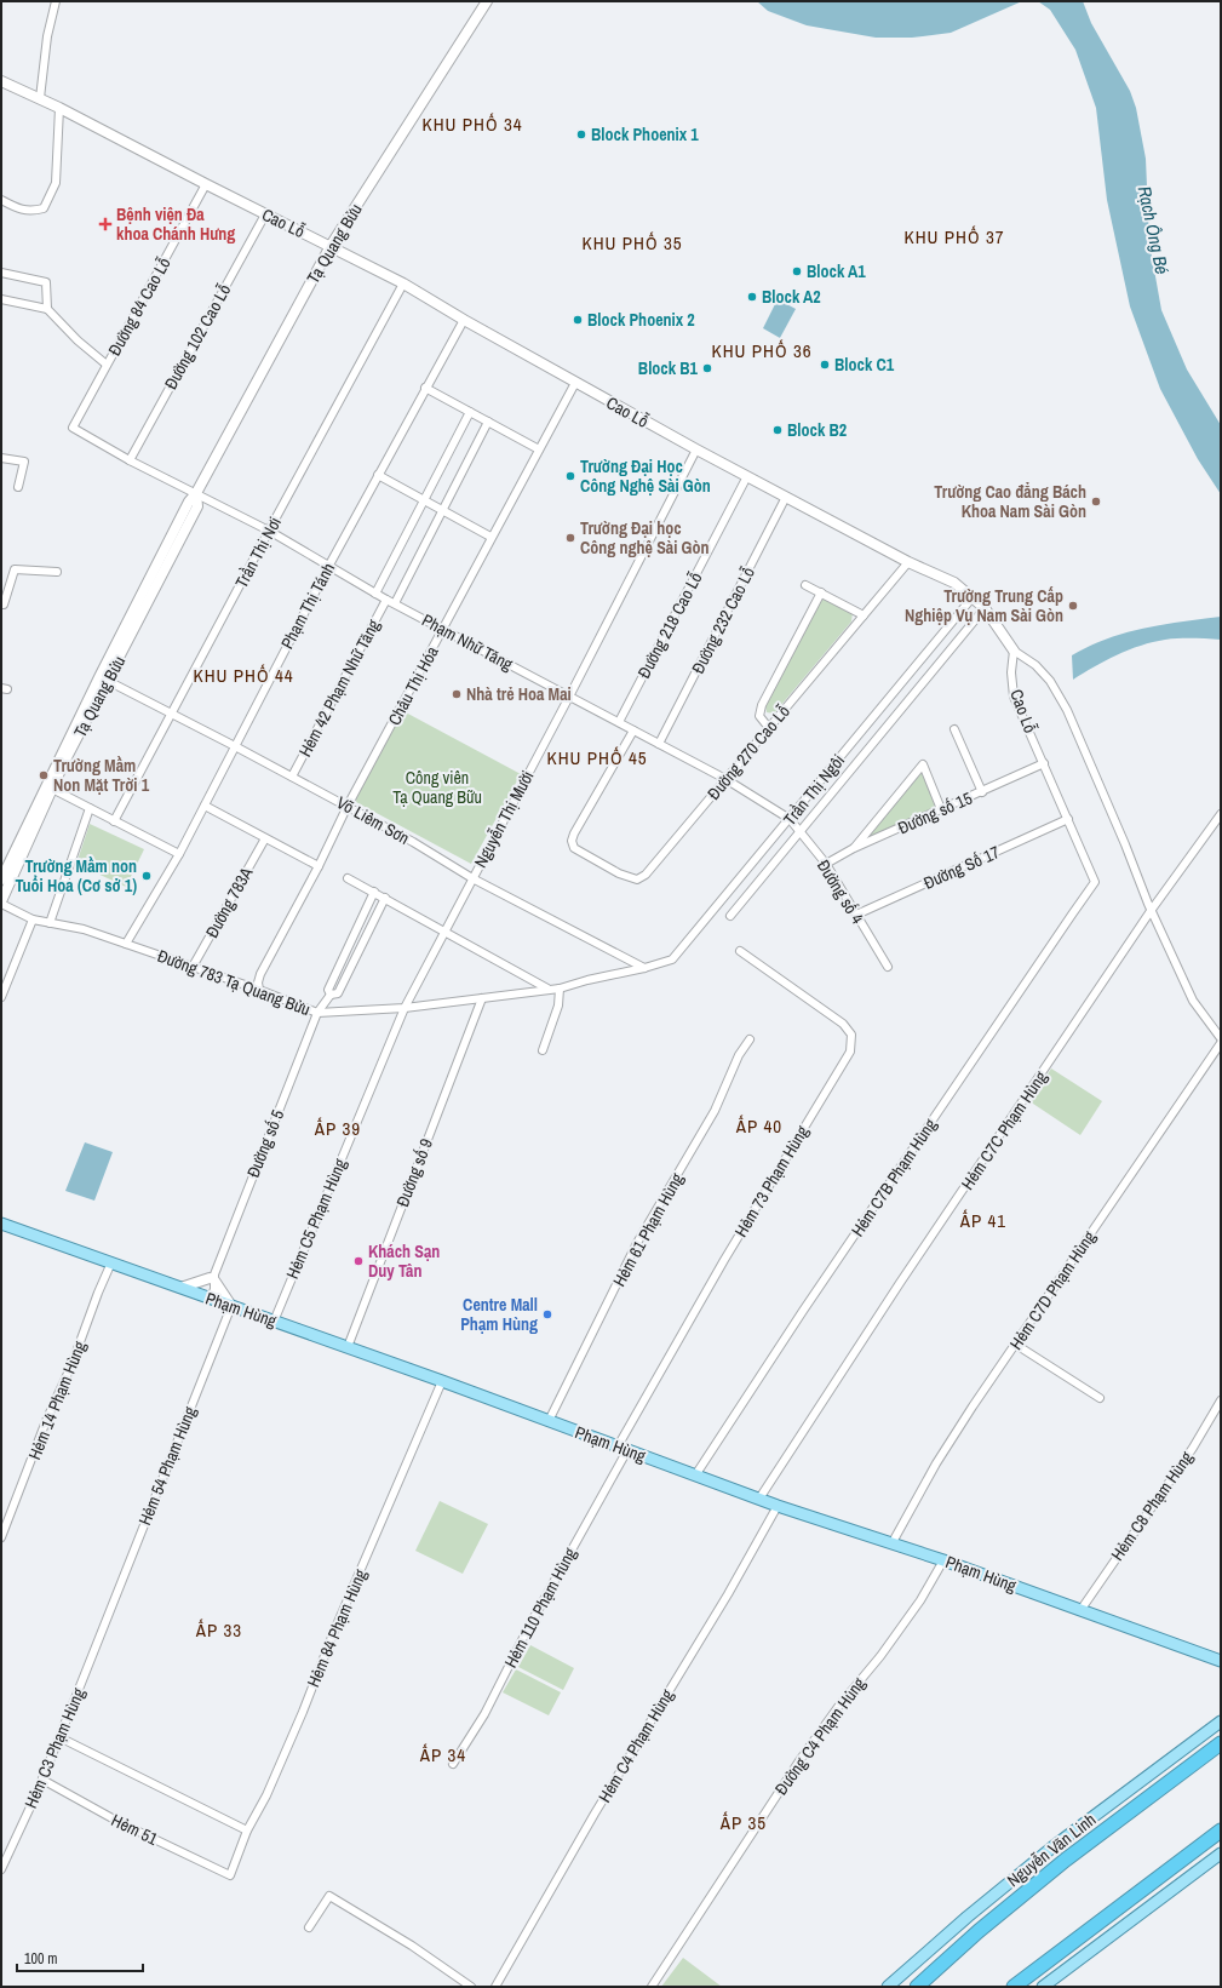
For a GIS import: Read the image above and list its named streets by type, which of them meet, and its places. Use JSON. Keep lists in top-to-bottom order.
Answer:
{
  "streets": {
    "highway": ["Nguyễn Văn Linh"],
    "main road": ["Cao Lỗ", "Tạ Quang Bửu", "Phạm Hùng"],
    "street": [
      "Đường 84 Cao Lỗ",
      "Đường 102 Cao Lỗ",
      "Trần Thị Nơi",
      "Phạm Thị Tánh",
      "Đường 232 Cao Lỗ",
      "Đường 218 Cao Lỗ",
      "Phạm Nhữ Tăng",
      "Châu Thị Hóa",
      "Hẻm 42 Phạm Nhữ Tăng",
      "Đường 270 Cao Lỗ",
      "Trần Thị Ngôi",
      "Đường số 15",
      "Nguyễn Thị Mười",
      "Võ Liêm Sơn",
      "Đường Số 17",
      "Đường số 4",
      "Đường 783A",
      "Đường 783 Tạ Quang Bửu",
      "Hẻm C7C Phạm Hùng",
      "Đường số 5",
      "Đường số 9",
      "Hẻm C7B Phạm Hùng",
      "Hẻm 73 Phạm Hùng",
      "Hẻm C5 Phạm Hùng",
      "Hẻm 61 Phạm Hùng",
      "Hẻm C7D Phạm Hùng",
      "Hẻm 14 Phạm Hùng",
      "Hẻm 54 Phạm Hùng",
      "Hẻm C8 Phạm Hùng",
      "Hẻm 110 Phạm Hùng",
      "Hẻm 84 Phạm Hùng",
      "Đường C4 Phạm Hủng",
      "Hẻm C4 Phạm Hùng",
      "Hẻm C3 Phạm Hùng",
      "Hẻm 51"
    ]
  },
  "crossings": [
    ["Cao Lỗ", "Tạ Quang Bửu"],
    ["Cao Lỗ", "Đường 84 Cao Lỗ"],
    ["Cao Lỗ", "Đường 102 Cao Lỗ"],
    ["Cao Lỗ", "Trần Thị Nơi"],
    ["Cao Lỗ", "Phạm Thị Tánh"],
    ["Cao Lỗ", "Đường 232 Cao Lỗ"],
    ["Cao Lỗ", "Đường 218 Cao Lỗ"],
    ["Cao Lỗ", "Châu Thị Hóa"],
    ["Cao Lỗ", "Đường 270 Cao Lỗ"],
    ["Cao Lỗ", "Trần Thị Ngôi"],
    ["Cao Lỗ", "Đường số 15"],
    ["Cao Lỗ", "Nguyễn Thị Mười"],
    ["Cao Lỗ", "Đường Số 17"],
    ["Cao Lỗ", "Hẻm C7B Phạm Hùng"],
    ["Tạ Quang Bửu", "Phạm Nhữ Tăng"],
    ["Tạ Quang Bửu", "Võ Liêm Sơn"],
    ["Tạ Quang Bửu", "Đường 783 Tạ Quang Bửu"],
    ["Đường 84 Cao Lỗ", "Phạm Nhữ Tăng"],
    ["Đường 102 Cao Lỗ", "Phạm Nhữ Tăng"],
    ["Trần Thị Nơi", "Phạm Nhữ Tăng"],
    ["Trần Thị Nơi", "Võ Liêm Sơn"],
    ["Phạm Thị Tánh", "Phạm Nhữ Tăng"],
    ["Phạm Thị Tánh", "Võ Liêm Sơn"],
    ["Phạm Thị Tánh", "Đường 783 Tạ Quang Bửu"],
    ["Đường 232 Cao Lỗ", "Phạm Nhữ Tăng"],
    ["Đường 218 Cao Lỗ", "Phạm Nhữ Tăng"],
    ["Phạm Nhữ Tăng", "Châu Thị Hóa"],
    ["Phạm Nhữ Tăng", "Hẻm 42 Phạm Nhữ Tăng"],
    ["Phạm Nhữ Tăng", "Đường 270 Cao Lỗ"],
    ["Phạm Nhữ Tăng", "Trần Thị Ngôi"],
    ["Phạm Nhữ Tăng", "Nguyễn Thị Mười"],
    ["Phạm Nhữ Tăng", "Đường số 4"],
    ["Châu Thị Hóa", "Võ Liêm Sơn"],
    ["Châu Thị Hóa", "Đường 783 Tạ Quang Bửu"],
    ["Hẻm 42 Phạm Nhữ Tăng", "Võ Liêm Sơn"],
    ["Trần Thị Ngôi", "Võ Liêm Sơn"],
    ["Trần Thị Ngôi", "Đường số 4"],
    ["Trần Thị Ngôi", "Đường 783 Tạ Quang Bửu"],
    ["Đường số 15", "Đường số 4"],
    ["Nguyễn Thị Mười", "Võ Liêm Sơn"],
    ["Nguyễn Thị Mười", "Đường 783 Tạ Quang Bửu"],
    ["Nguyễn Thị Mười", "Hẻm C5 Phạm Hùng"],
    ["Võ Liêm Sơn", "Đường 783 Tạ Quang Bửu"],
    ["Đường Số 17", "Đường số 4"],
    ["Đường 783A", "Đường 783 Tạ Quang Bửu"],
    ["Đường 783 Tạ Quang Bửu", "Đường số 5"],
    ["Đường 783 Tạ Quang Bửu", "Đường số 9"],
    ["Đường 783 Tạ Quang Bửu", "Hẻm C5 Phạm Hùng"],
    ["Hẻm C7C Phạm Hùng", "Phạm Hùng"],
    ["Đường số 5", "Phạm Hùng"],
    ["Đường số 9", "Phạm Hùng"],
    ["Hẻm C7B Phạm Hùng", "Phạm Hùng"],
    ["Hẻm 73 Phạm Hùng", "Phạm Hùng"],
    ["Hẻm 73 Phạm Hùng", "Hẻm 110 Phạm Hùng"],
    ["Hẻm C5 Phạm Hùng", "Phạm Hùng"],
    ["Hẻm 61 Phạm Hùng", "Phạm Hùng"],
    ["Hẻm C7D Phạm Hùng", "Phạm Hùng"],
    ["Phạm Hùng", "Hẻm 14 Phạm Hùng"],
    ["Phạm Hùng", "Hẻm 54 Phạm Hùng"],
    ["Phạm Hùng", "Hẻm C8 Phạm Hùng"],
    ["Phạm Hùng", "Hẻm 110 Phạm Hùng"],
    ["Phạm Hùng", "Hẻm 84 Phạm Hùng"],
    ["Phạm Hùng", "Đường C4 Phạm Hủng"],
    ["Phạm Hùng", "Hẻm C4 Phạm Hùng"],
    ["Hẻm 54 Phạm Hùng", "Hẻm C3 Phạm Hùng"],
    ["Hẻm 84 Phạm Hùng", "Hẻm 51"],
    ["Hẻm C3 Phạm Hùng", "Hẻm 51"]
  ],
  "districts": [
    "KHU PHỐ 34",
    "KHU PHỐ 37",
    "KHU PHỐ 35",
    "KHU PHỐ 36",
    "KHU PHỐ 44",
    "KHU PHỐ 45",
    "ẤP 40",
    "ẤP 39",
    "ẤP 41",
    "ẤP 33",
    "ẤP 34",
    "ẤP 35"
  ],
  "water": ["Rạch Ông Bé"],
  "parks": ["Công viên Tạ Quang Bữu"],
  "places": {
    "other": [
      "Block Phoenix 1",
      "Block A1",
      "Block A2",
      "Block Phoenix 2",
      "Block C1",
      "Block B1",
      "Block B2",
      "Trường Đại Học Công Nghệ Sài Gòn",
      "Trường Cao đẳng Bách Khoa Nam Sài Gòn",
      "Trường Đại học Công nghệ Sài Gòn",
      "Trường Trung Cấp Nghiệp Vụ Nam Sài Gòn",
      "Nhà trẻ Hoa Mai",
      "Trường Mầm Non Mặt Trời 1",
      "Trường Mầm non Tuổi Hoa (Cơ sở 1)",
      "Khách Sạn Duy Tân",
      "Centre Mall Phạm Hùng"
    ],
    "health": ["Bệnh viện Đa khoa Chánh Hưng"]
  },
  "scale_bar": "100 m"
}
